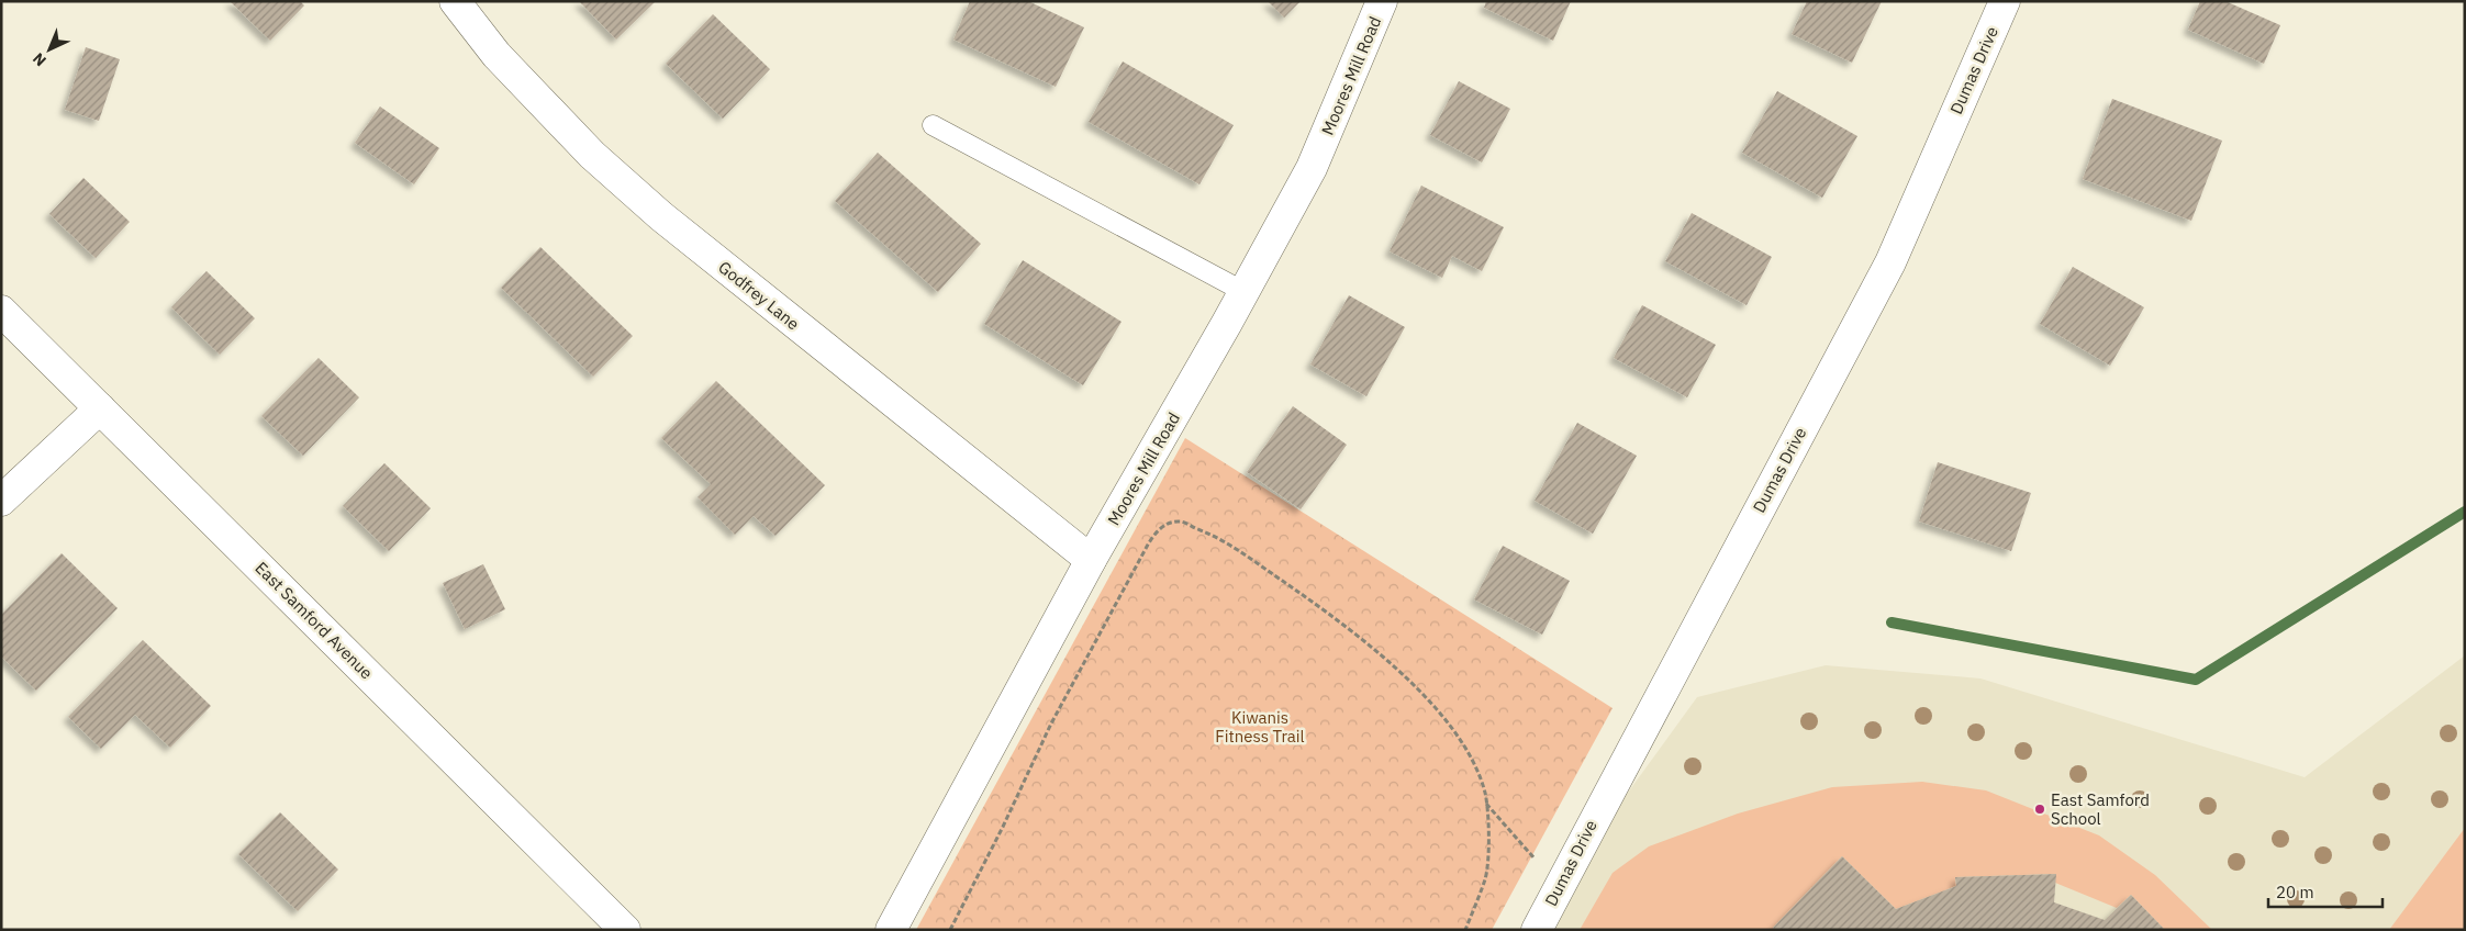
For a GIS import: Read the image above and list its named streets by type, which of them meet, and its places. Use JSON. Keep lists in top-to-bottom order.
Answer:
{
  "streets": {
    "street": [
      "Dumas Drive",
      "Moores Mill Road",
      "Godfrey Lane",
      "East Samford Avenue"
    ]
  },
  "crossings": [
    ["Moores Mill Road", "Godfrey Lane"]
  ],
  "parks": ["Kiwanis Fitness Trail"],
  "places": ["East Samford School"],
  "scale_bar": "20 m",
  "north": "bottom left"
}
